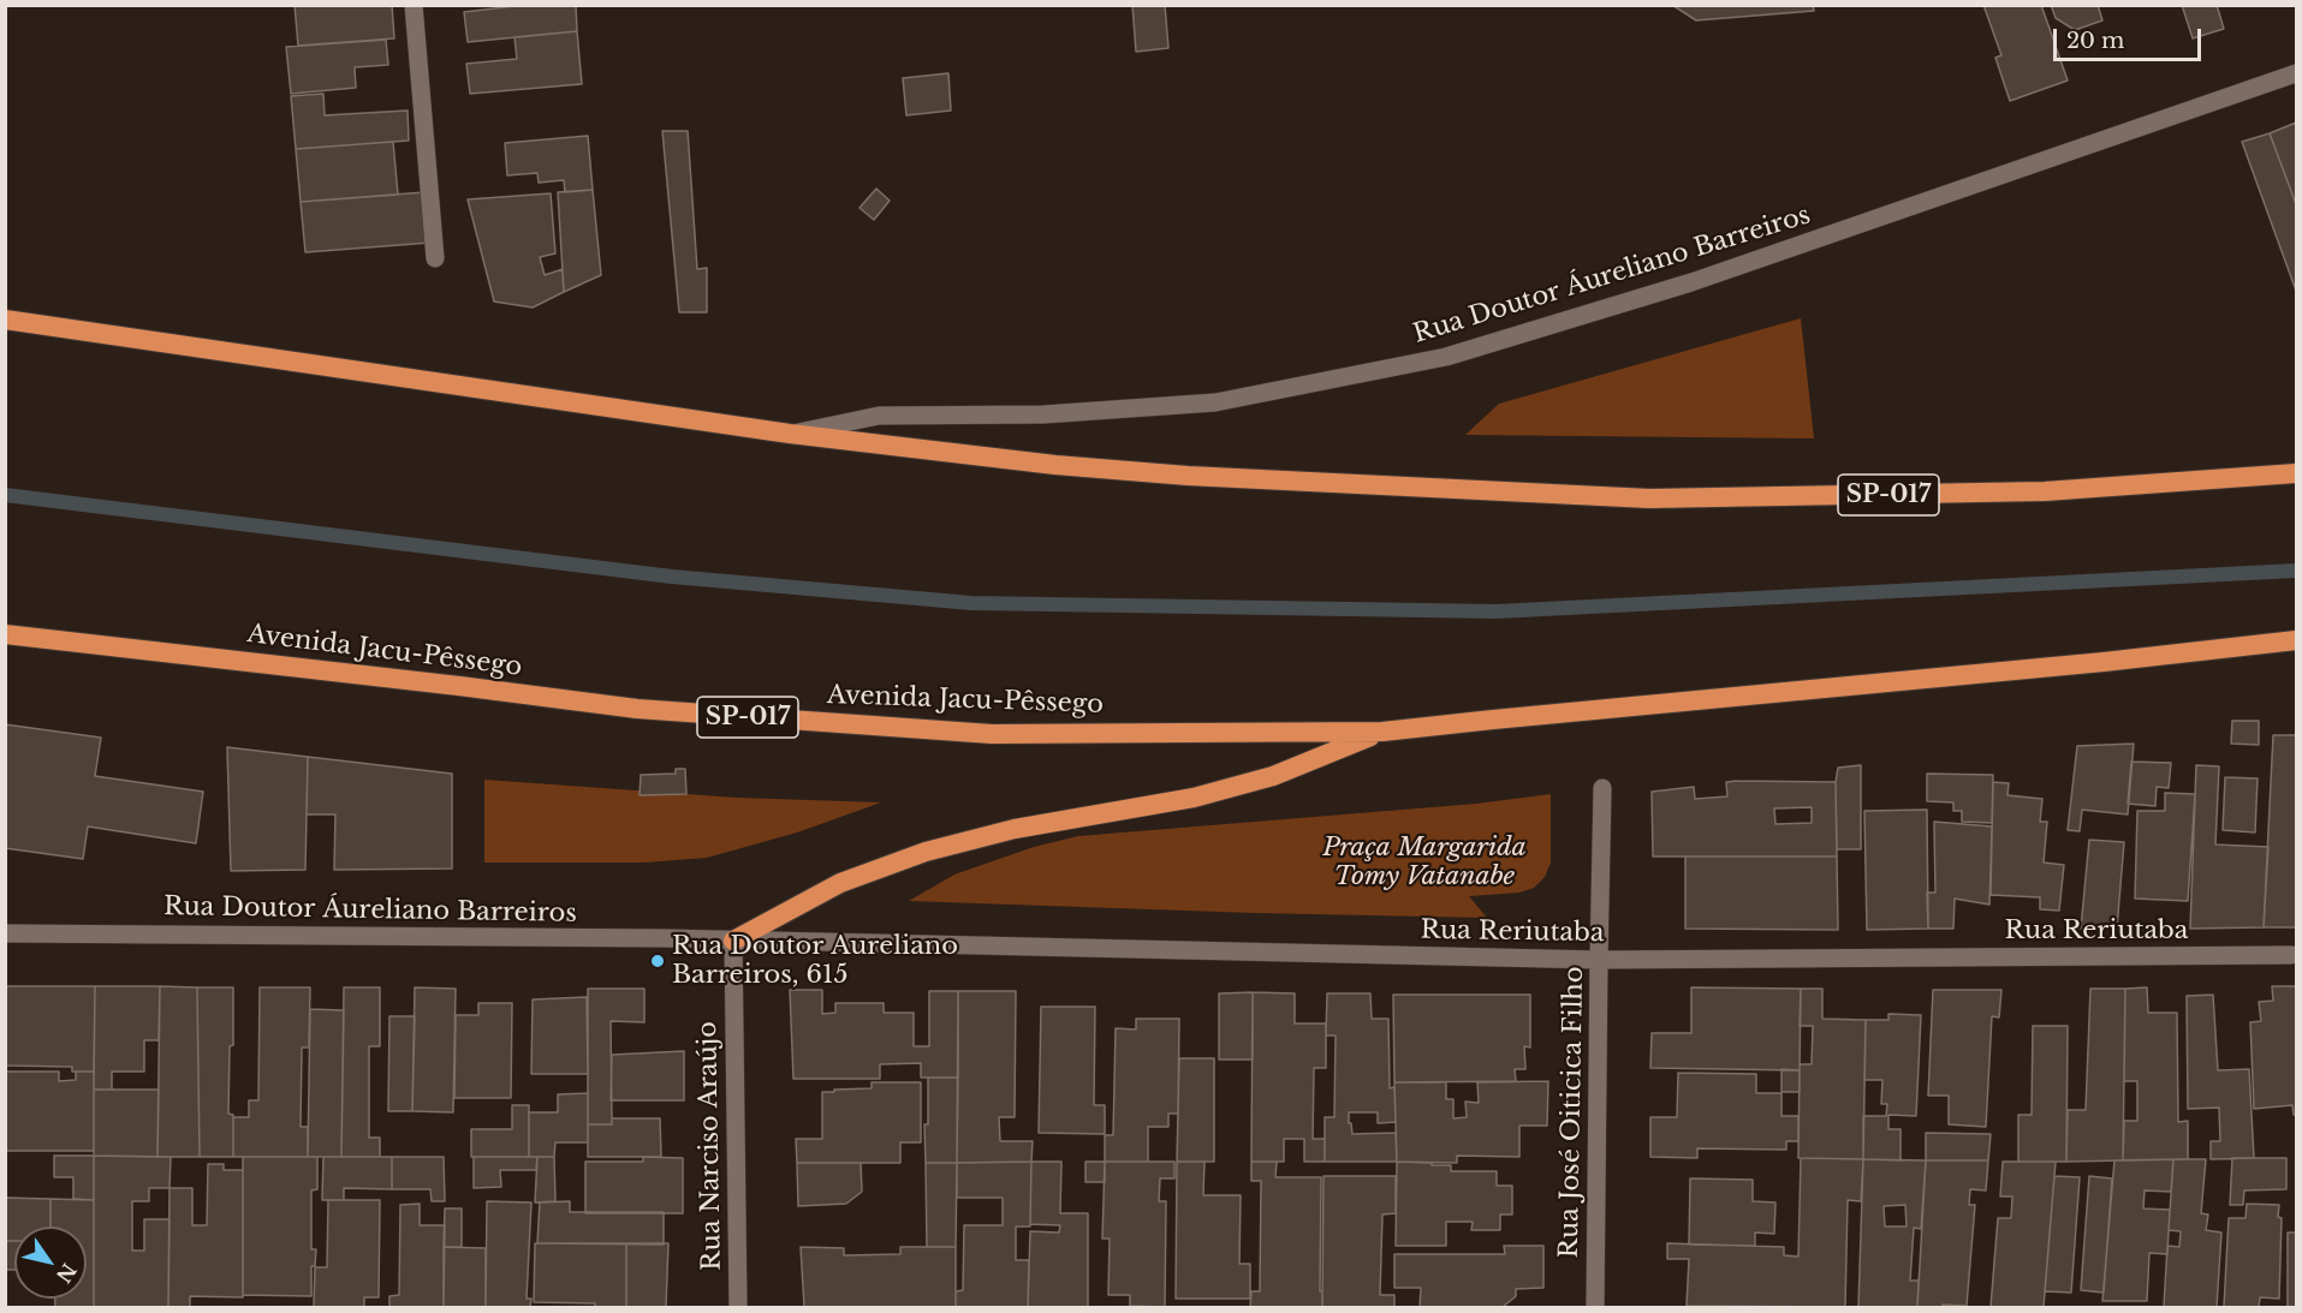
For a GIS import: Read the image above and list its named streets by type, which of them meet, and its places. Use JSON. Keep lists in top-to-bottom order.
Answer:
{
  "streets": {
    "highway": ["SP-017", "Avenida Jacu-Pêssego"],
    "street": [
      "Rua Doutor Áureliano Barreiros",
      "Rua Reriutaba",
      "Rua José Oiticica Filho",
      "Rua Narciso Araújo"
    ]
  },
  "crossings": [
    ["Rua Doutor Áureliano Barreiros", "SP-017"],
    ["Rua Doutor Áureliano Barreiros", "Rua Reriutaba"],
    ["Rua Doutor Áureliano Barreiros", "Rua Narciso Araújo"],
    ["Rua Reriutaba", "Rua José Oiticica Filho"],
    ["Rua Reriutaba", "Rua Narciso Araújo"]
  ],
  "parks": ["Praça Margarida Tomy Vatanabe"],
  "places": ["Rua Doutor Aureliano Barreiros, 615"],
  "scale_bar": "20 m",
  "north": "bottom right"
}
